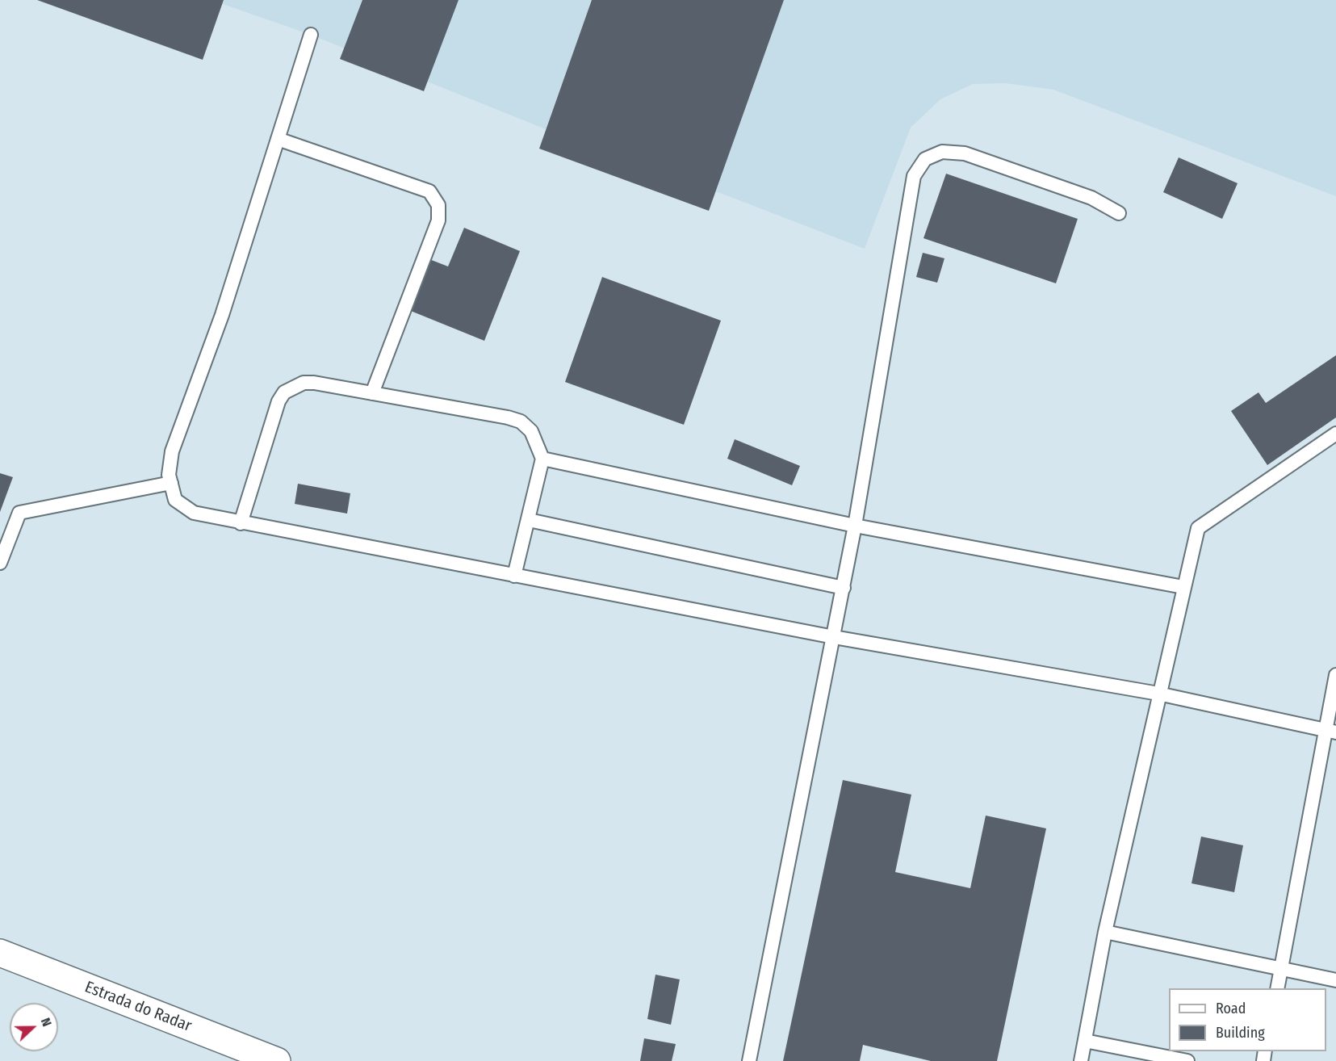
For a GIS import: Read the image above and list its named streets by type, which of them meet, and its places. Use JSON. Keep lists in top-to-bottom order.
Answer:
{
  "streets": {
    "street": ["Estrada do Radar"]
  },
  "legend": ["Road", "Building"],
  "north": "right"
}
